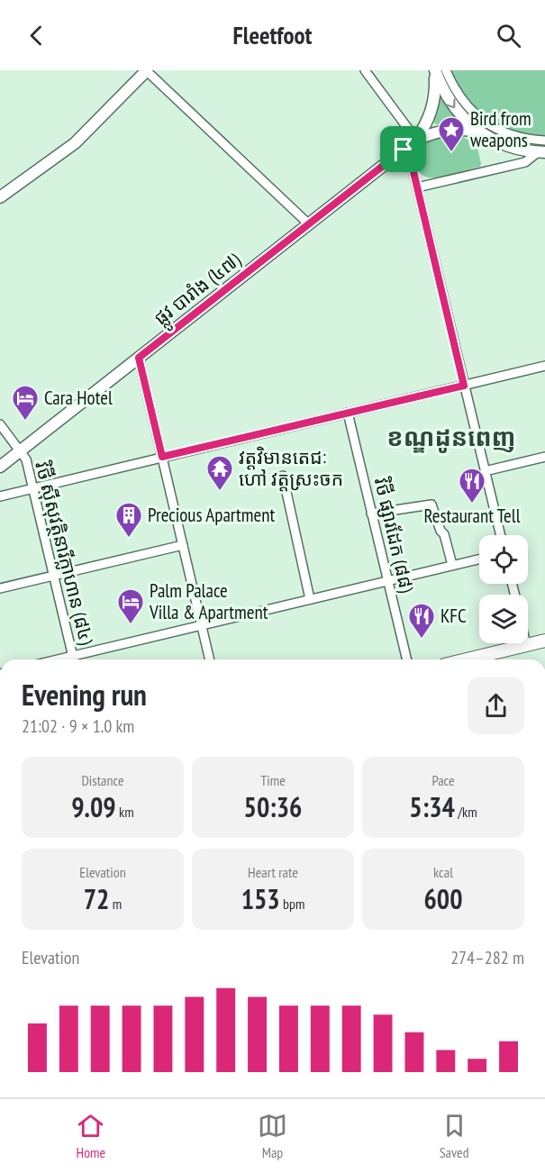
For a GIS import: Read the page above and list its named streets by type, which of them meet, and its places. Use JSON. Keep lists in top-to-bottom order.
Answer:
{
  "streets": {
    "main road": ["ផ្លូវ បារាំង (៤៧)"],
    "street": ["វិថី ផ្សារដែក (៨៨)", "វិថី ស៊ីសុវត្ថិនារីក្លាហាន (៨៤)"]
  },
  "crossings": [
    ["ផ្លូវ បារាំង (៤៧)", "វិថី ស៊ីសុវត្ថិនារីក្លាហាន (៨៤)"]
  ],
  "districts": ["ខណ្ឌដូនពេញ"],
  "places": {
    "place": ["Bird from weapons"],
    "hotel": ["Cara Hotel", "Palm Palace Villa & Apartment"],
    "temple": ["វត្តវិមានតេជៈ ហៅ វត្តស្រះចក"],
    "restaurant": ["Restaurant Tell", "KFC"],
    "building": ["Precious Apartment"]
  },
  "page": {
    "header": "Fleetfoot",
    "heading": ["Evening run", "21:02 · 9 × 1.0 km"],
    "stats": [
      ["Distance", "9.09 km"],
      ["Time", "50:36"],
      ["Pace", "5:34 /km"],
      ["Elevation", "72 m"],
      ["Heart rate", "153 bpm"],
      ["kcal", "600"]
    ],
    "chart": ["Elevation", "274–282 m"],
    "tabs": ["Home", "Map", "Saved"]
  }
}
